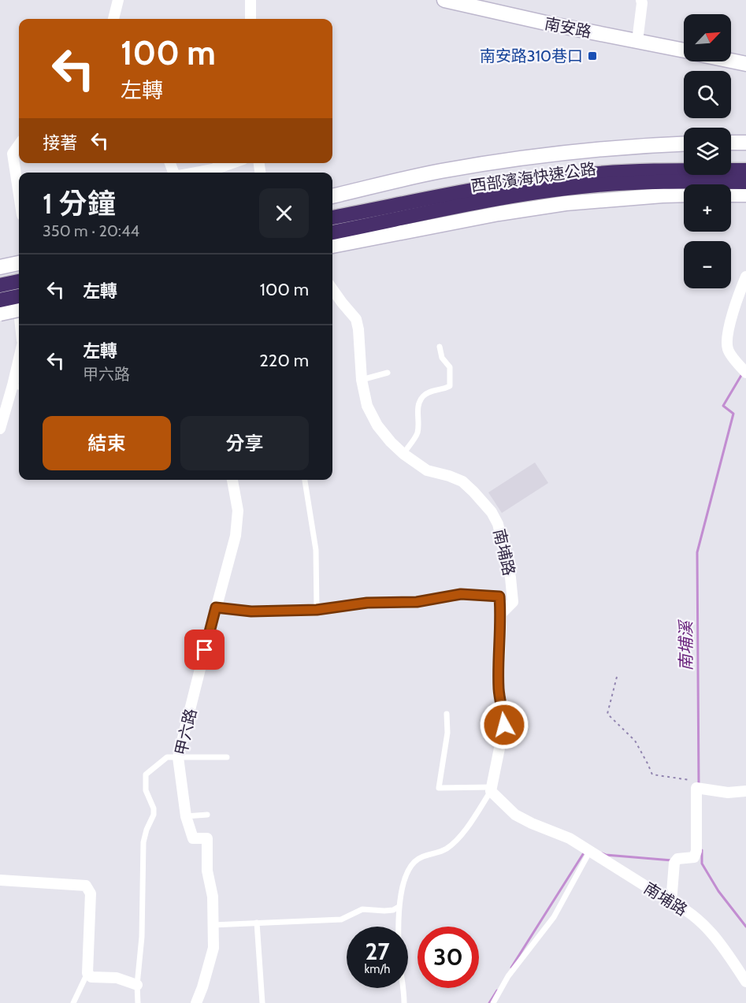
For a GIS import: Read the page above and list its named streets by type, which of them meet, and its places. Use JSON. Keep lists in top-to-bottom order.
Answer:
{
  "streets": {
    "highway": ["西部濱海快速公路"],
    "street": ["南安路", "南埔路", "甲六路"]
  },
  "water": ["南埔溪"],
  "places": {
    "transit": ["南安路310巷口"]
  },
  "north": "top right",
  "page": {
    "map_buttons": ["+", "−"],
    "turn": ["100 m", "左轉"],
    "then": "接著",
    "heading": ["1 分鐘", "350 m · 20:44"],
    "list": [
      {
        "name": "左轉",
        "value": "100 m"
      },
      {
        "name": "左轉",
        "note": "甲六路",
        "value": "220 m"
      }
    ],
    "buttons": ["結束", "分享"],
    "speed": "27 km/h",
    "limit": "30"
  }
}
